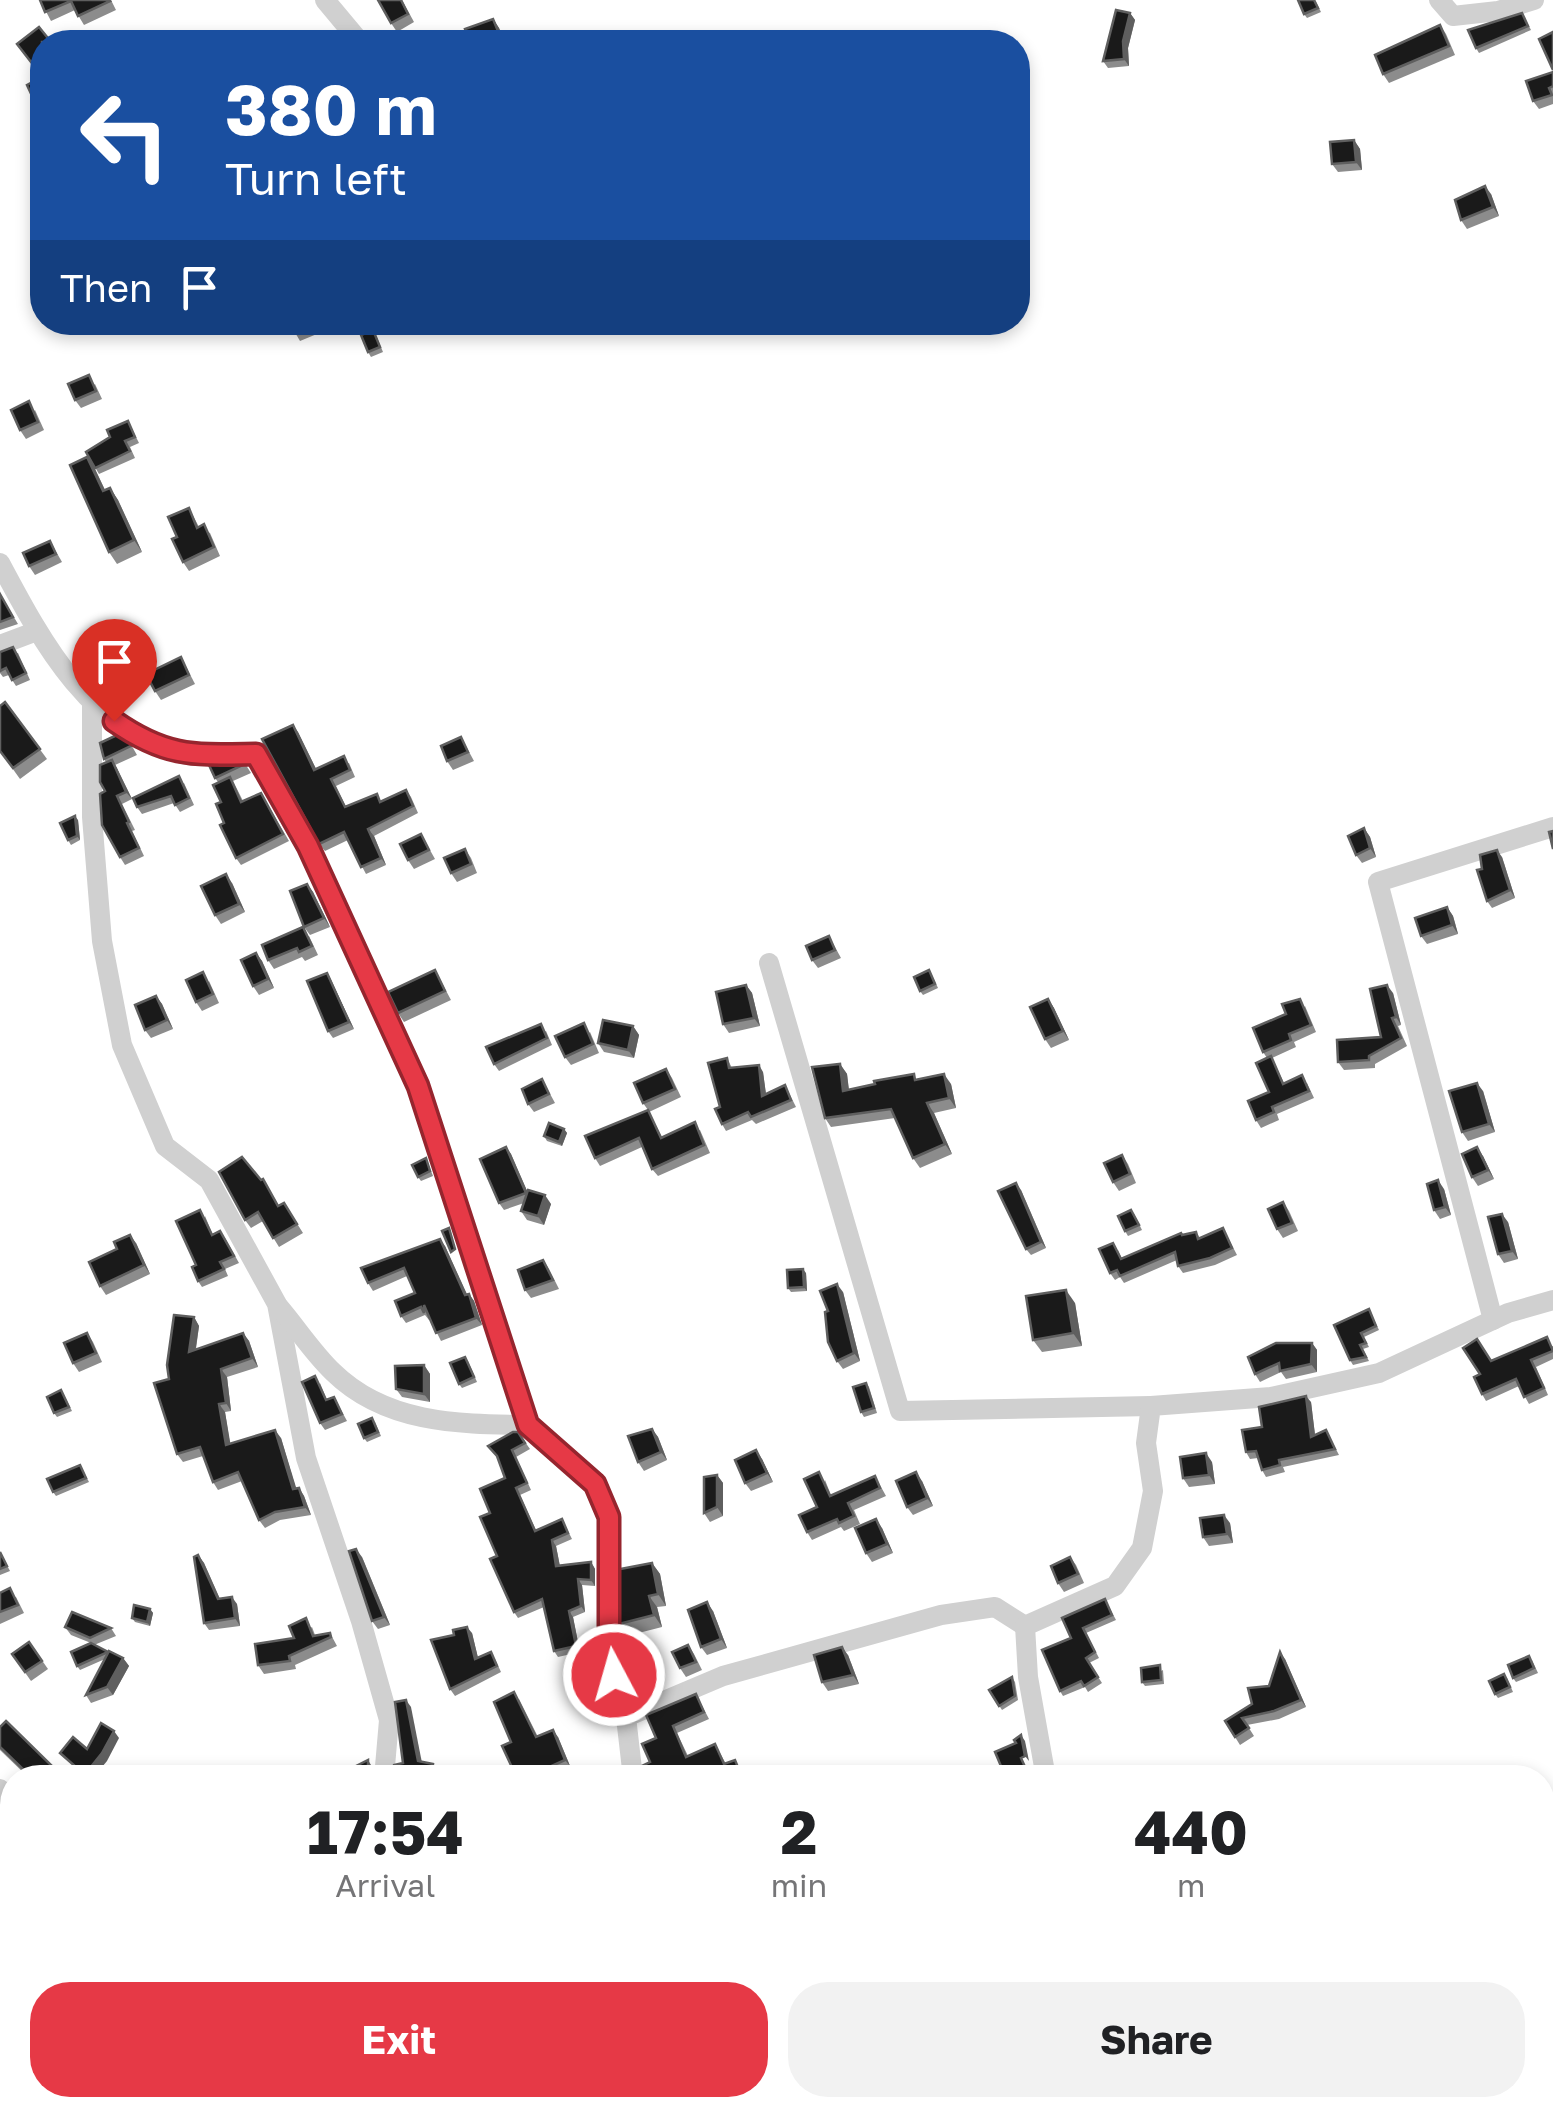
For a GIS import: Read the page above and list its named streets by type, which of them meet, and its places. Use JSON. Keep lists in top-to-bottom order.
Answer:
{
  "page": {
    "turn": ["380 m", "Turn left"],
    "then": "Then",
    "eta": [
      "17:54",
      "Arrival",
      "2",
      "min",
      "440",
      "m"
    ],
    "buttons": ["Exit", "Share"]
  }
}
